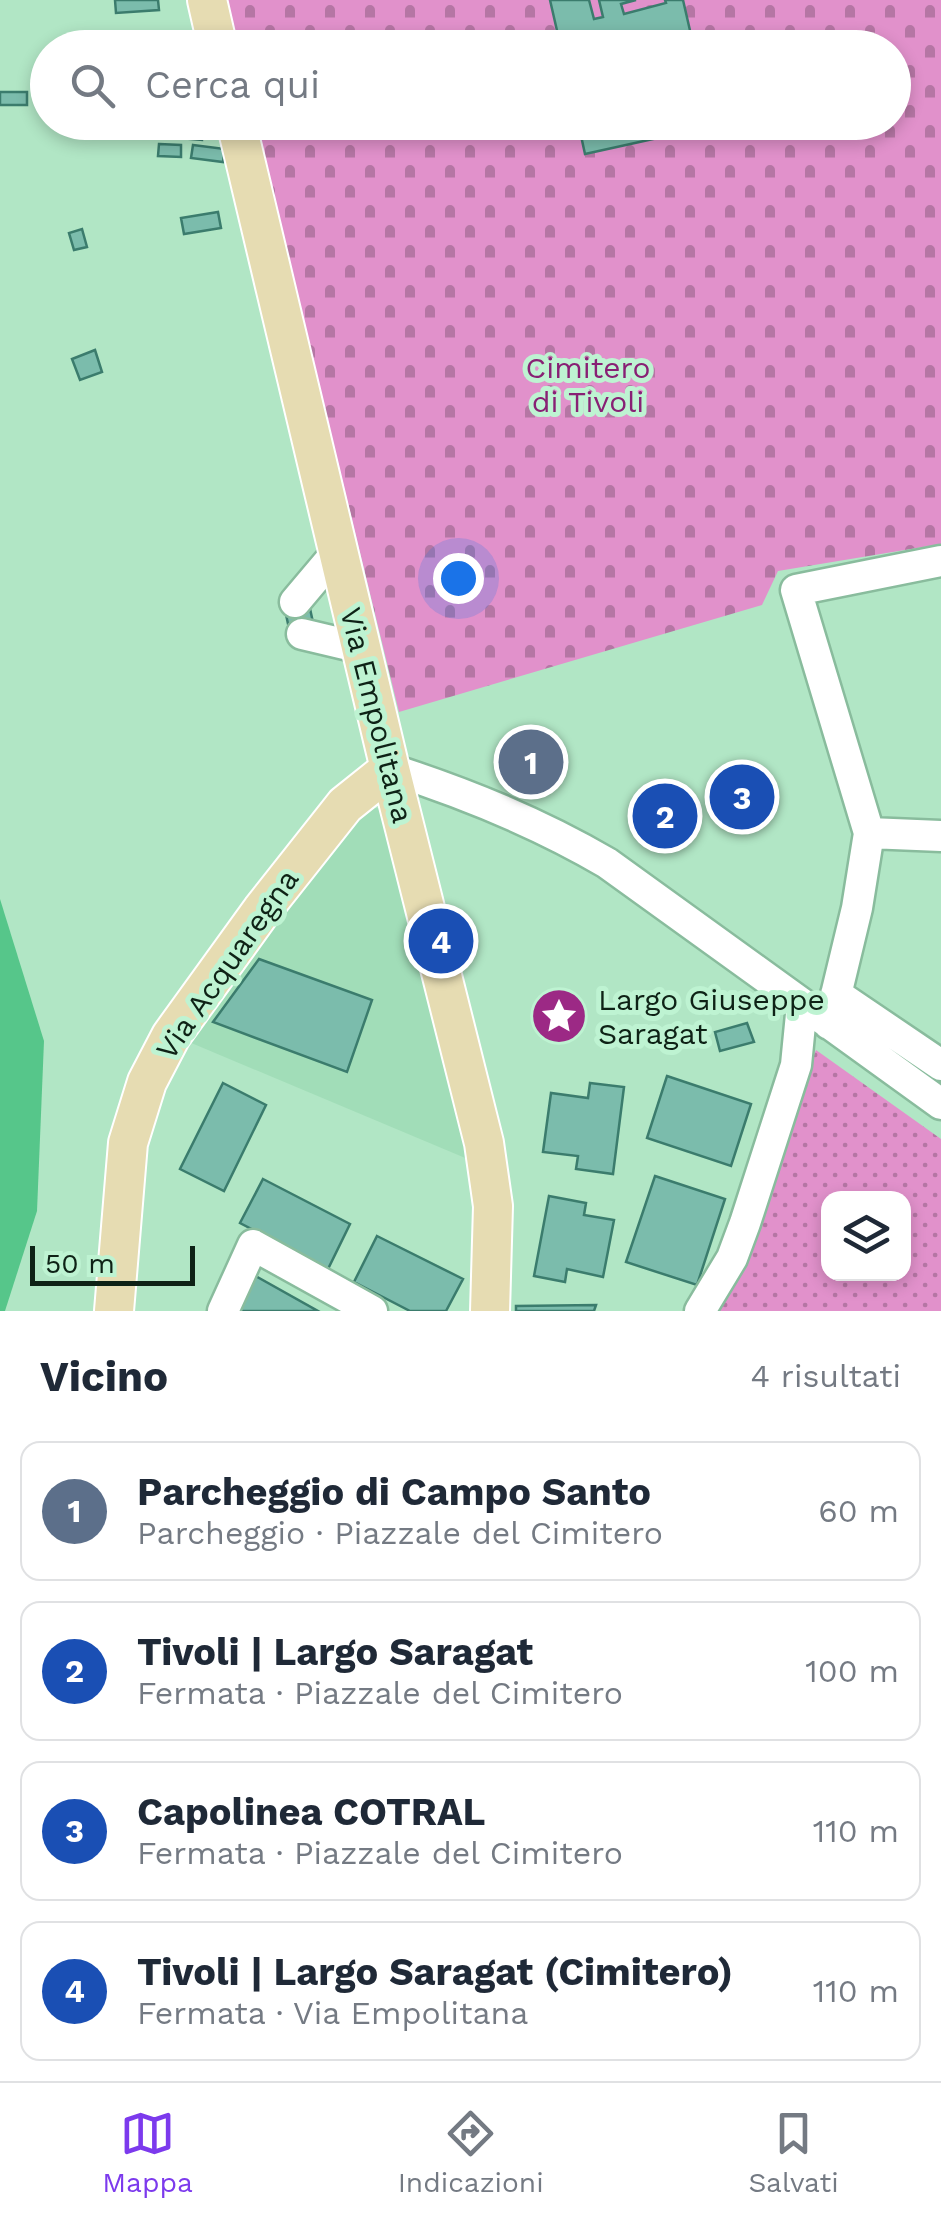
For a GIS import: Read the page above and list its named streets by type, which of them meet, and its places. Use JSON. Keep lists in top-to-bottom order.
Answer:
{
  "streets": {
    "main road": ["Via Empolitana", "Via Acquaregna"]
  },
  "crossings": [
    ["Via Empolitana", "Via Acquaregna"]
  ],
  "parks": ["Cimitero di Tivoli"],
  "places": {
    "place": ["Largo Giuseppe Saragat"]
  },
  "scale_bar": "50 m",
  "page": {
    "search": "Cerca qui",
    "pins": [
      "1",
      "3",
      "2",
      "4"
    ],
    "scale": "50 m",
    "heading": ["Vicino", "4 risultati"],
    "list": [
      {
        "mark": "1",
        "name": "Parcheggio di Campo Santo",
        "note": "Parcheggio · Piazzale del Cimitero",
        "value": "60 m"
      },
      {
        "mark": "2",
        "name": "Tivoli | Largo Saragat",
        "note": "Fermata · Piazzale del Cimitero",
        "value": "100 m"
      },
      {
        "mark": "3",
        "name": "Capolinea COTRAL",
        "note": "Fermata · Piazzale del Cimitero",
        "value": "110 m"
      },
      {
        "mark": "4",
        "name": "Tivoli | Largo Saragat (Cimitero)",
        "note": "Fermata · Via Empolitana",
        "value": "110 m"
      }
    ],
    "nav": ["Mappa", "Indicazioni", "Salvati"]
  }
}
